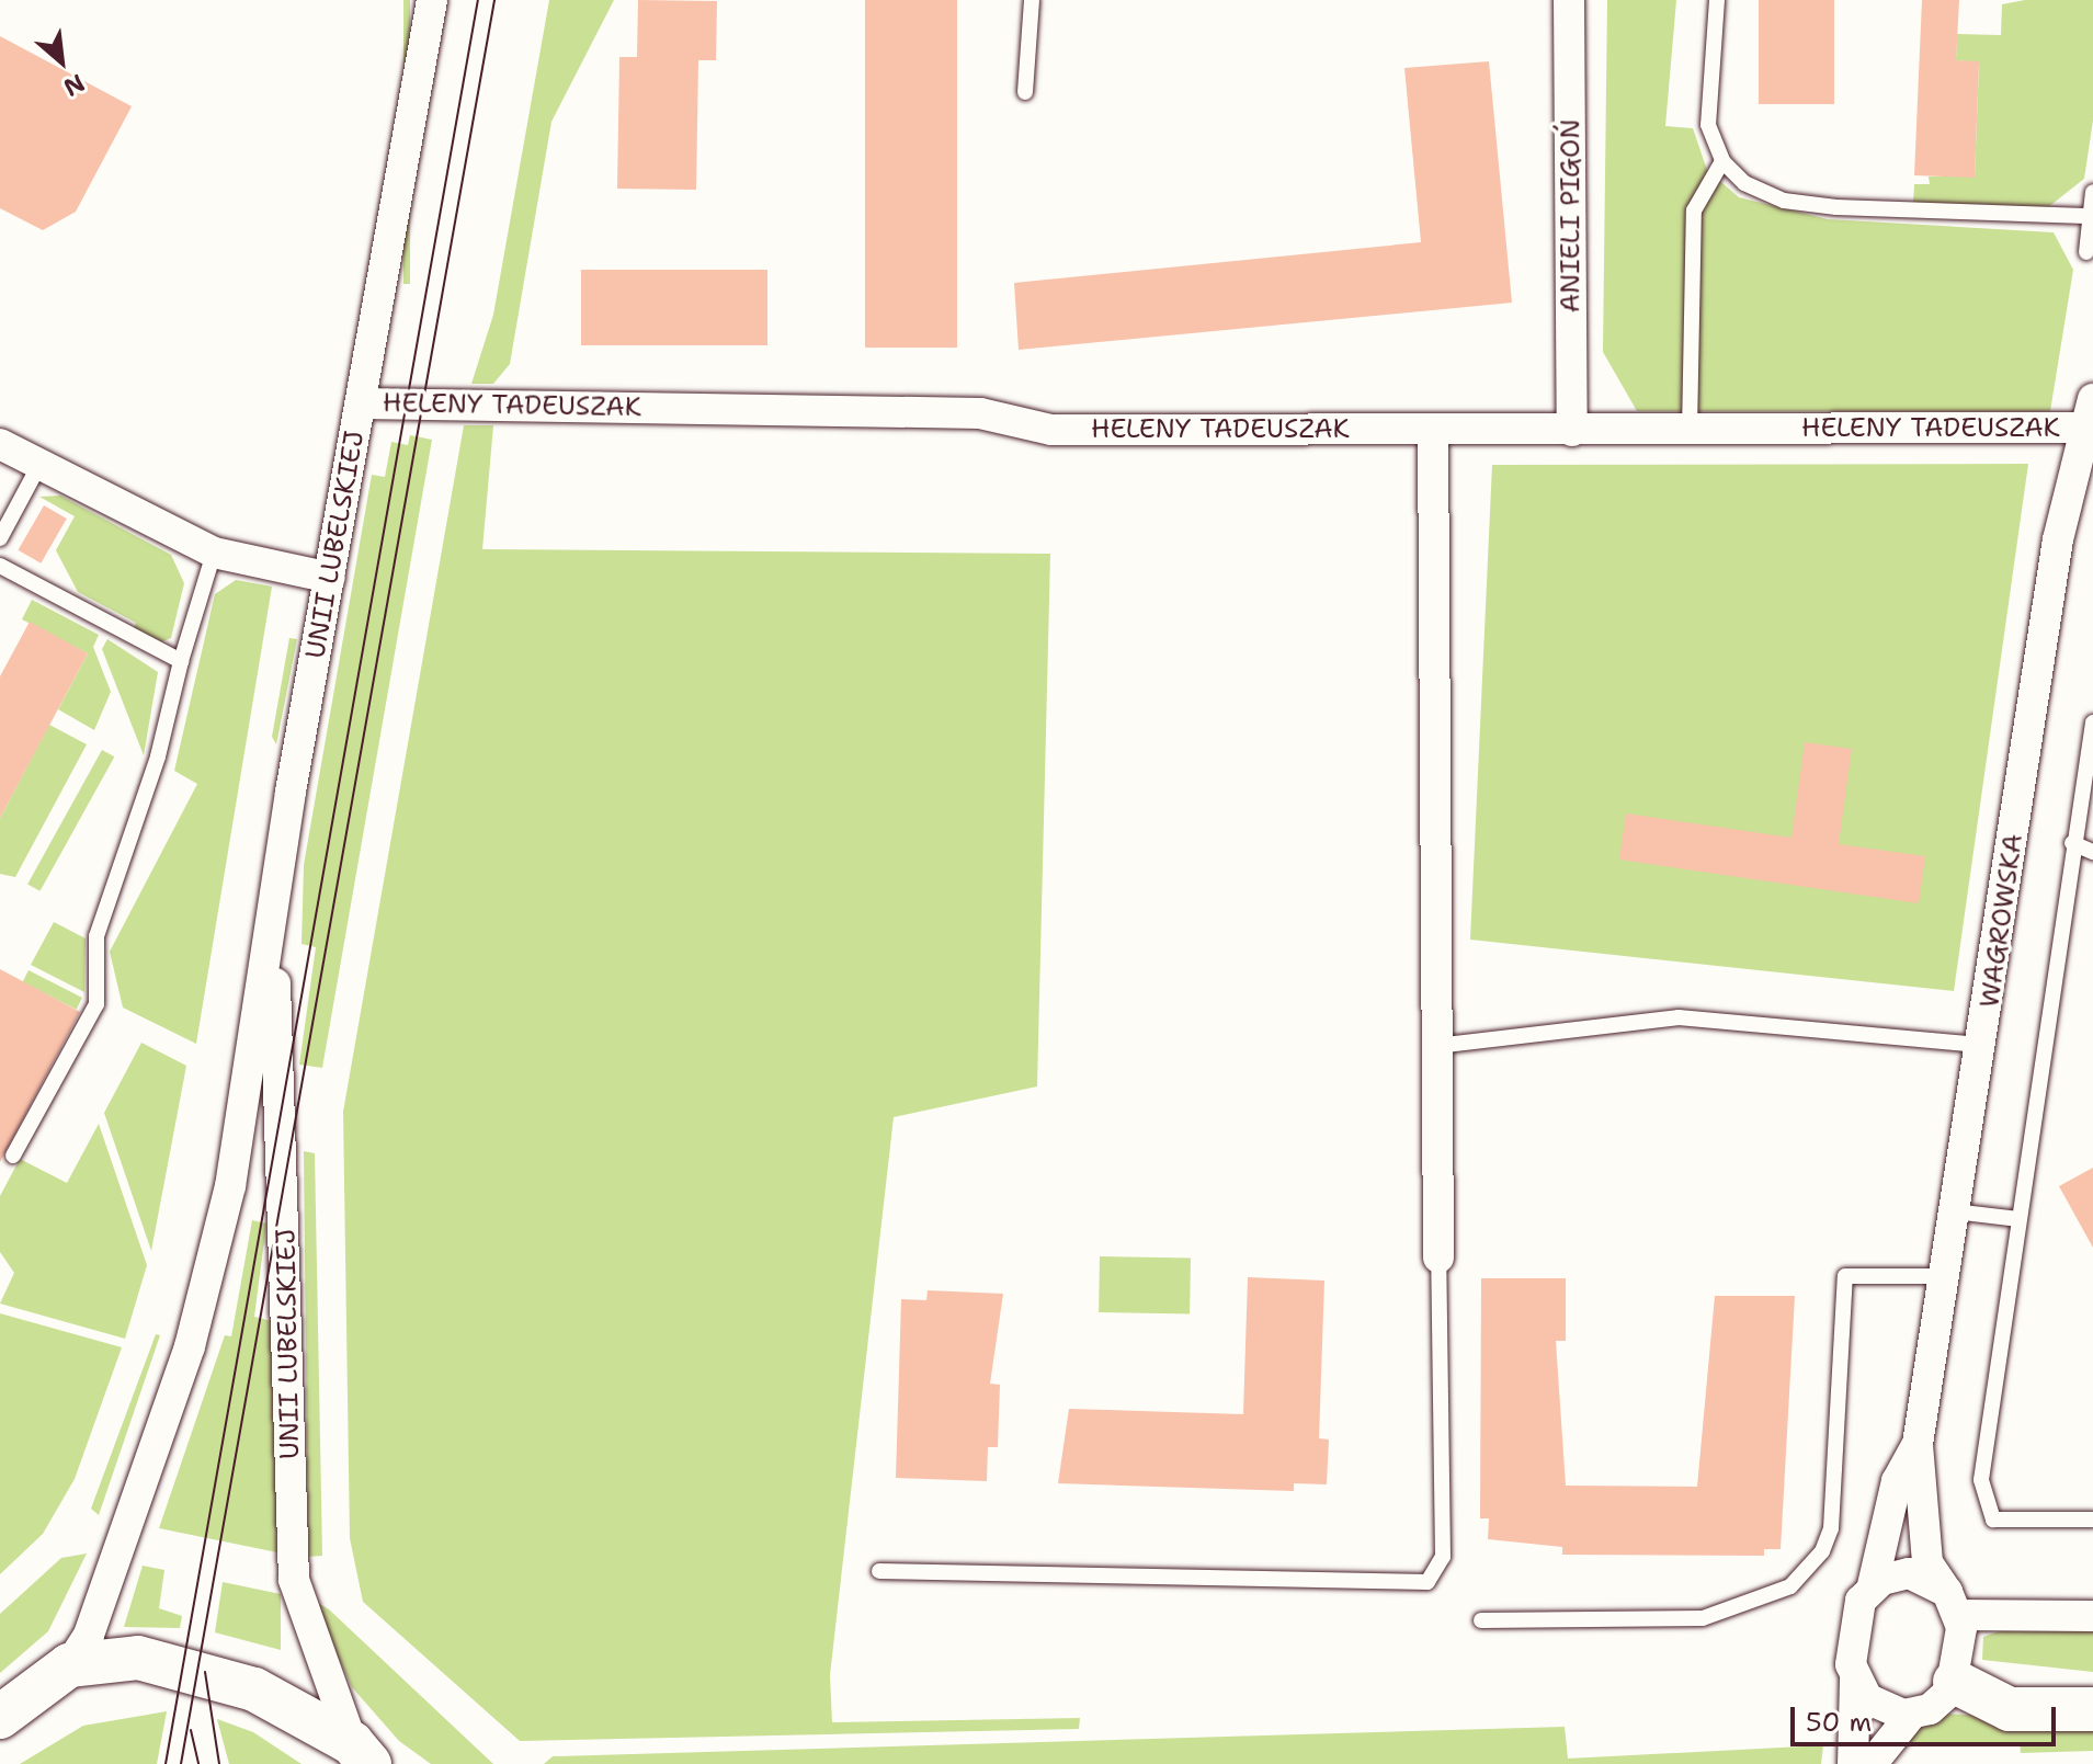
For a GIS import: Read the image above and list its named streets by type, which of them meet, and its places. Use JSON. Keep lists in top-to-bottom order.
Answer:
{
  "streets": {
    "street": [
      "ANIELI PIGOŃ",
      "HELENY TADEUSZAK",
      "UNII LUBELSKIEJ",
      "WAGROWSKA"
    ]
  },
  "crossings": [
    ["ANIELI PIGOŃ", "HELENY TADEUSZAK"],
    ["HELENY TADEUSZAK", "UNII LUBELSKIEJ"],
    ["HELENY TADEUSZAK", "WAGROWSKA"]
  ],
  "scale_bar": "50 m",
  "north": "bottom right"
}
